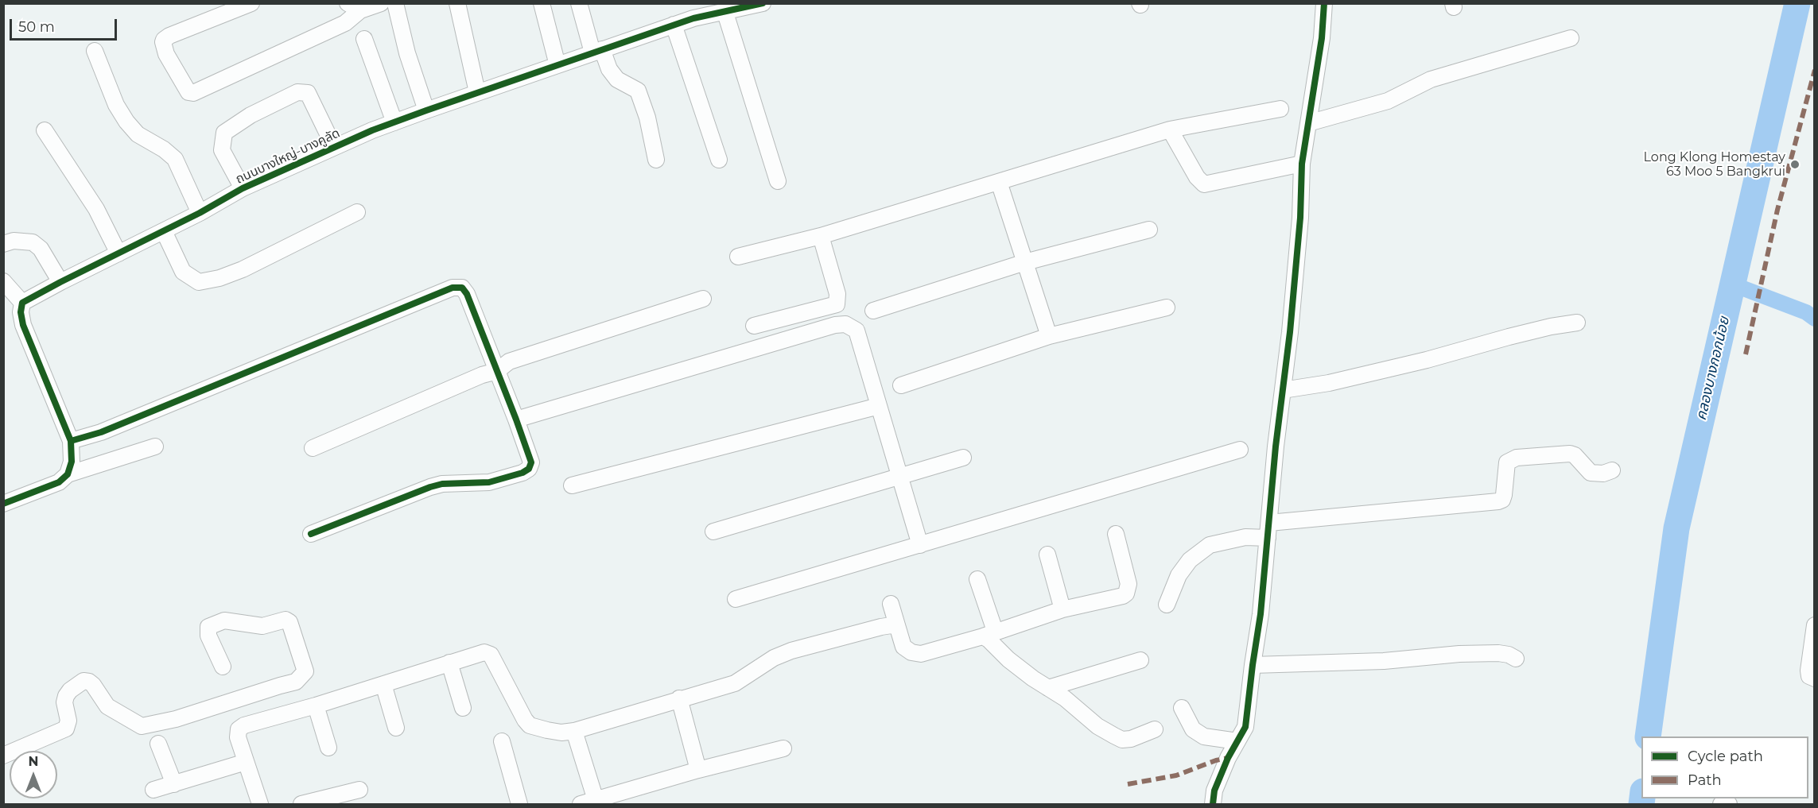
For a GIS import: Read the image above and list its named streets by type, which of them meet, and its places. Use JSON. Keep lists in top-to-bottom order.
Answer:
{
  "streets": {
    "street": ["ถนนบางใหญ่-บางคูลัด"]
  },
  "water": ["คลองบางกอกน้อย"],
  "places": ["Long Klong Homestay 63 Moo 5 Bangkrui"],
  "legend": ["Cycle path", "Path"],
  "scale_bar": "50 m",
  "north": "top"
}
